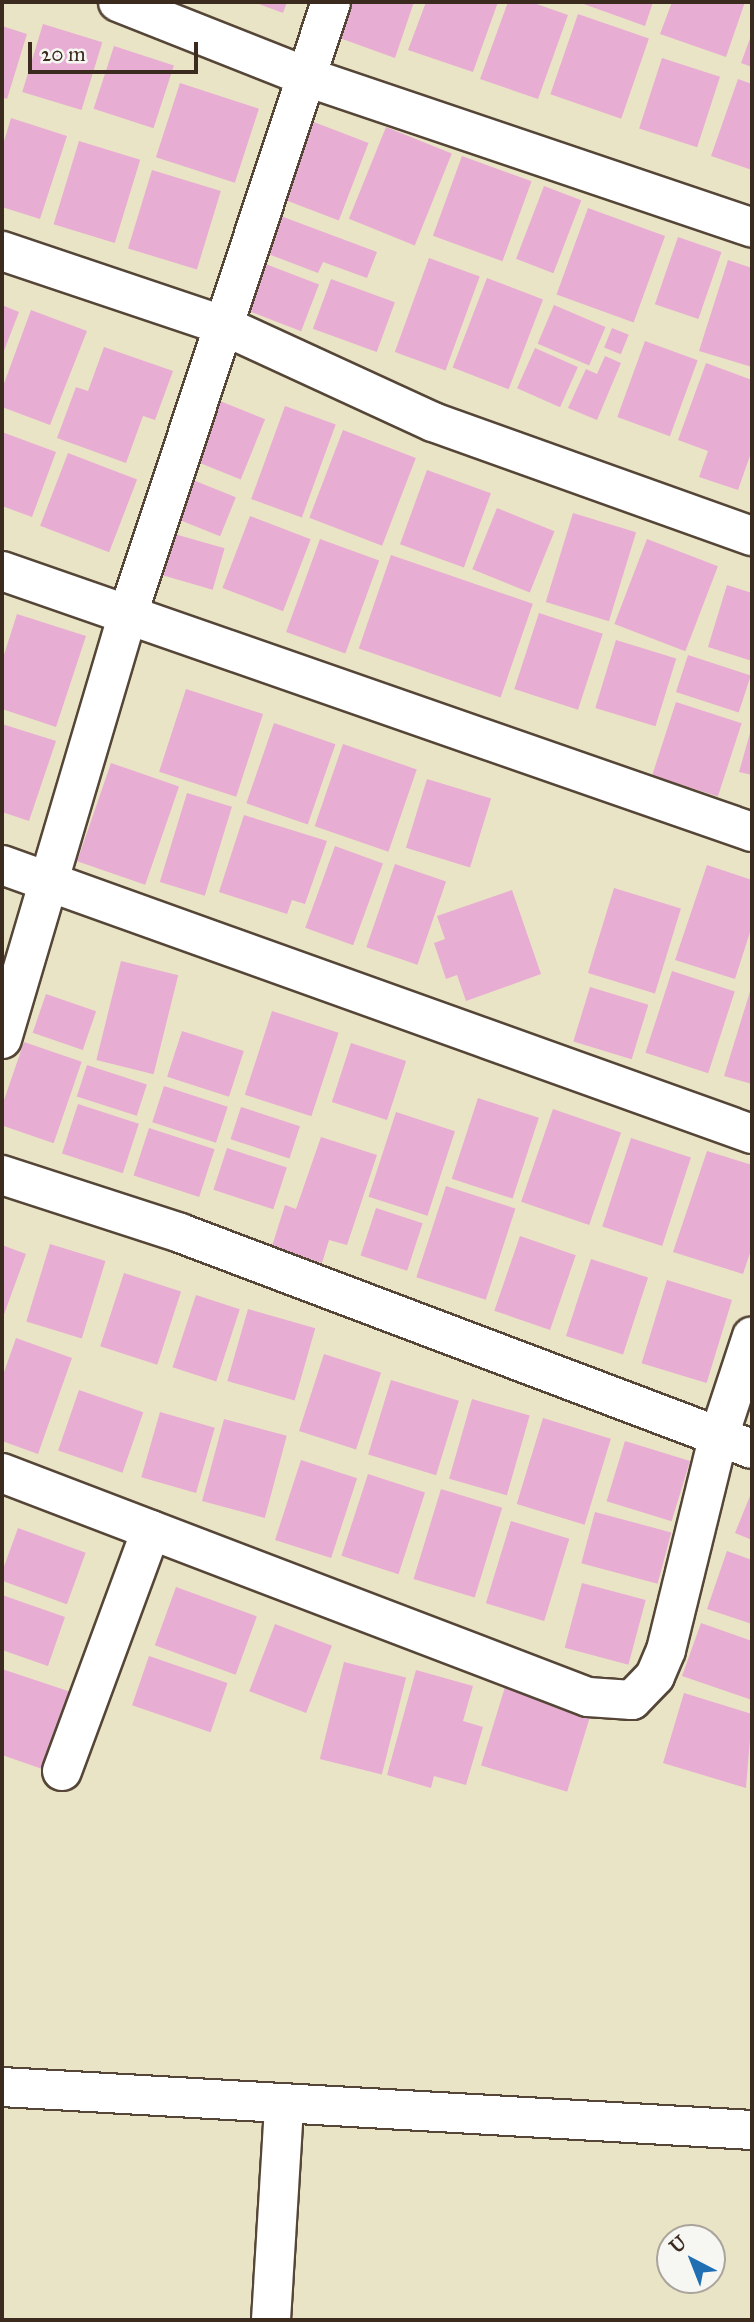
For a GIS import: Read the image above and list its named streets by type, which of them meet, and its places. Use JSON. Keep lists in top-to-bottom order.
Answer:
{
  "scale_bar": "20 m",
  "north": "top left"
}
